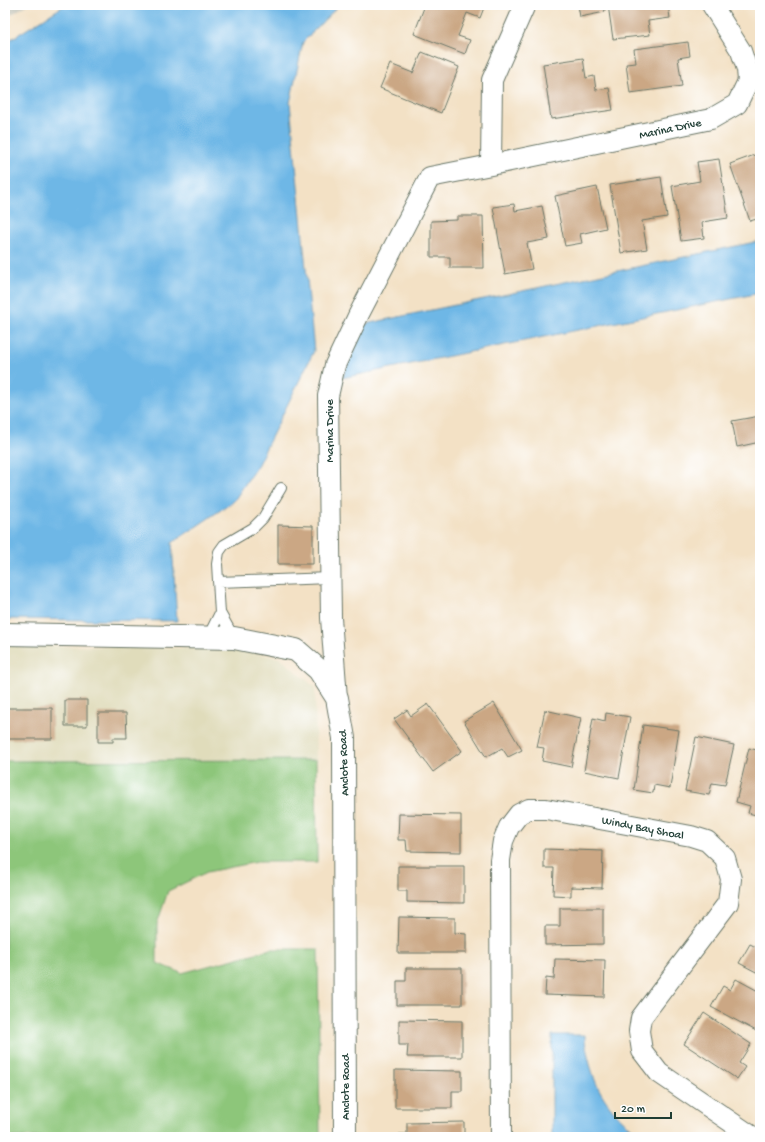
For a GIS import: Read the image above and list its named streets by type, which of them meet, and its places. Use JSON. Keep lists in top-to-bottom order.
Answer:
{
  "streets": {
    "street": ["Marina Drive", "Anclote Road", "Windy Bay Shoal"]
  },
  "crossings": [
    ["Marina Drive", "Anclote Road"]
  ],
  "scale_bar": "20 m"
}
